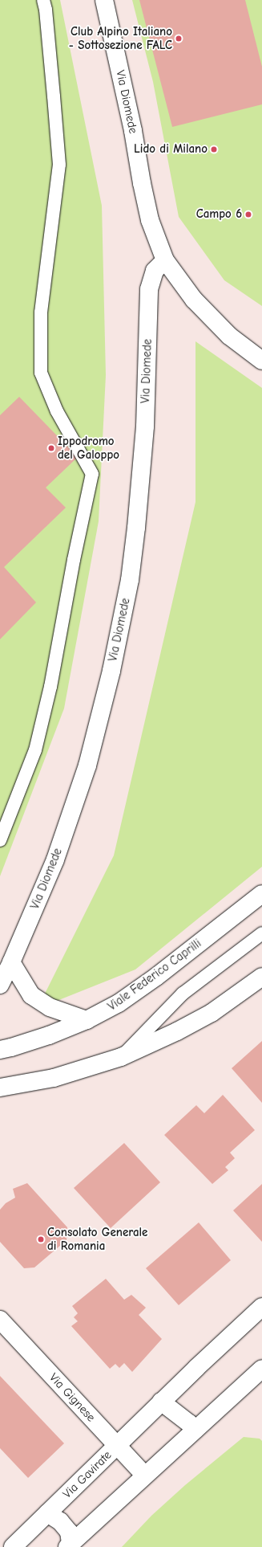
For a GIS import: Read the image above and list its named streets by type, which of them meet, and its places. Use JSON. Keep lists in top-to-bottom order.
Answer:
{
  "streets": {
    "street": [
      "Via Diomede",
      "Viale Federico Caprilli",
      "Via Gignese",
      "Via Gavirate"
    ]
  },
  "crossings": [
    ["Via Gignese", "Via Gavirate"]
  ],
  "places": [
    "Club Alpino Italiano - Sottosezione FALC",
    "Lido di Milano",
    "Campo 6",
    "Ippodromo del Galoppo",
    "Consolato Generale di Romania"
  ]
}
